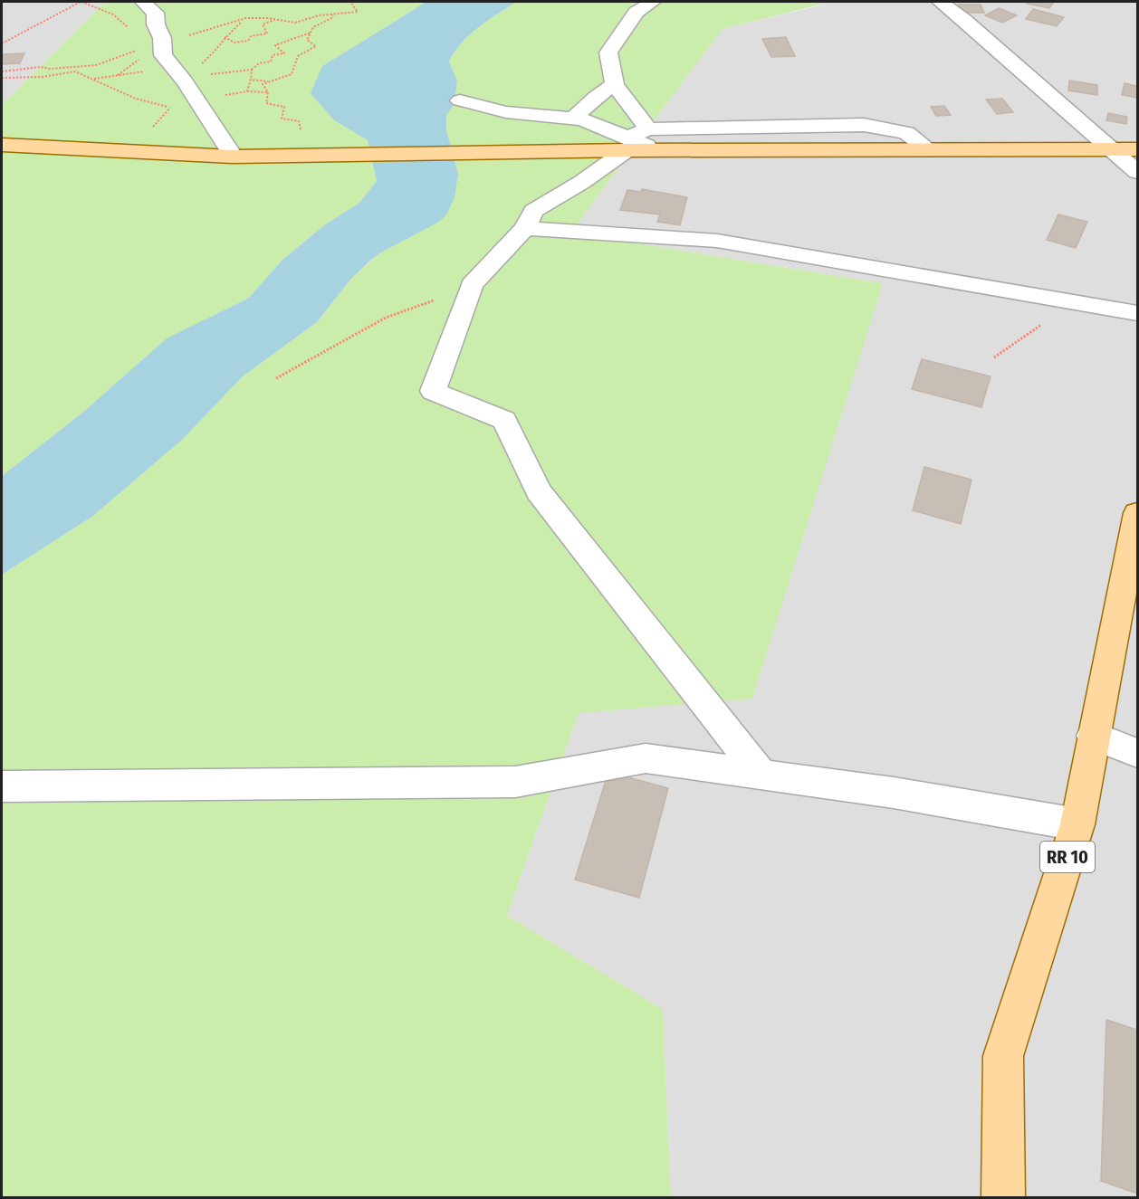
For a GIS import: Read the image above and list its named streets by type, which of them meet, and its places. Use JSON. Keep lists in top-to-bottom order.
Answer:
{
  "streets": {
    "main road": ["RR 10"]
  }
}
